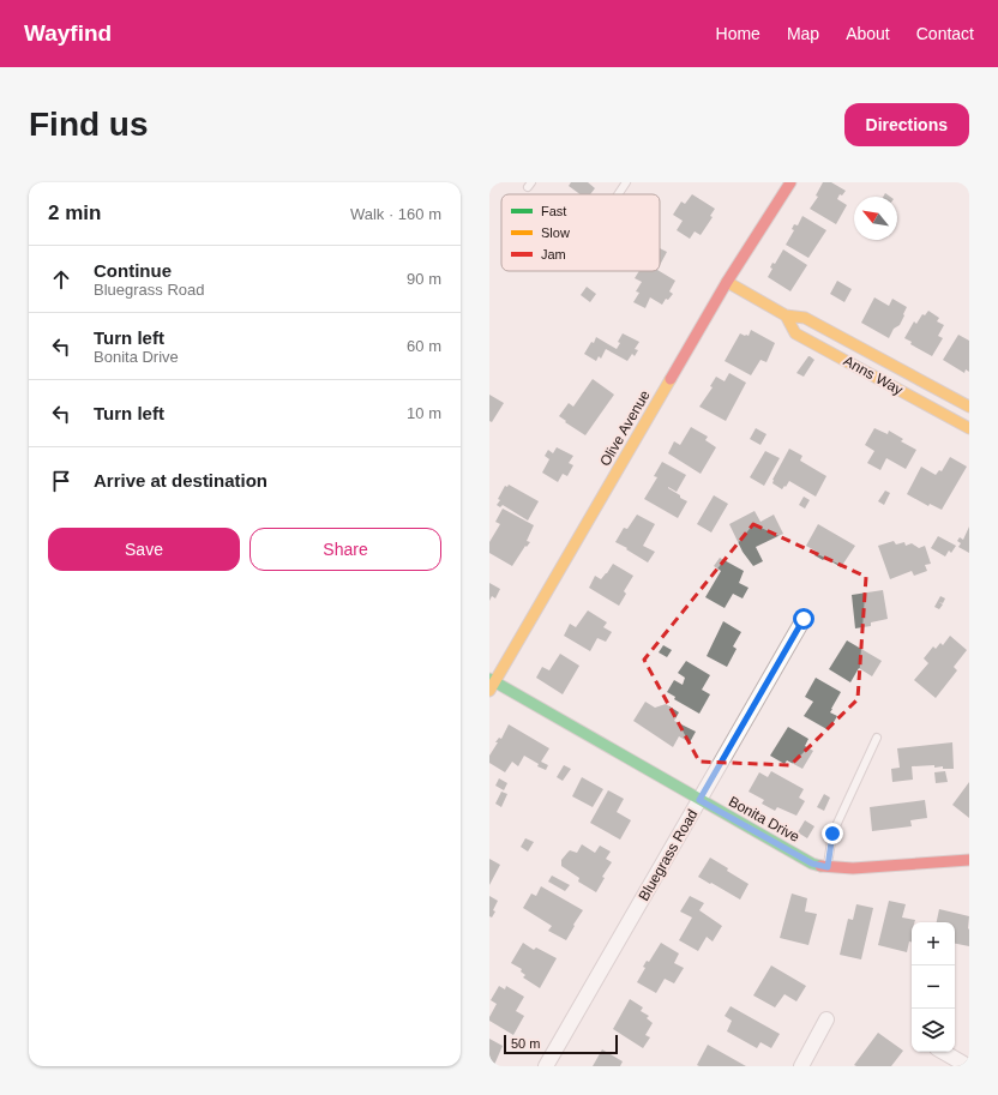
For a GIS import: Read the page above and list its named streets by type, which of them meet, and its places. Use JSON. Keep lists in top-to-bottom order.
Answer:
{
  "streets": {
    "street": [
      "Anns Way",
      "Olive Avenue",
      "Bonita Drive",
      "Bluegrass Road"
    ]
  },
  "crossings": [
    ["Anns Way", "Olive Avenue"],
    ["Olive Avenue", "Bonita Drive"],
    ["Bonita Drive", "Bluegrass Road"]
  ],
  "legend": ["Fast", "Slow", "Jam"],
  "scale_bar": "50 m",
  "north": "top left",
  "page": {
    "header": "Wayfind",
    "nav": [
      "Home",
      "Map",
      "About",
      "Contact"
    ],
    "buttons": [
      "Directions",
      ["Save", "Share"]
    ],
    "title": "Find us",
    "heading": ["2 min", "Walk · 160 m"],
    "list": [
      ["Continue", "Bluegrass Road", "90 m"],
      ["Turn left", "Bonita Drive", "60 m"],
      ["Turn left", "10 m"],
      "Arrive at destination"
    ],
    "map_buttons": ["+", "−"],
    "scale": "50 m"
  }
}
